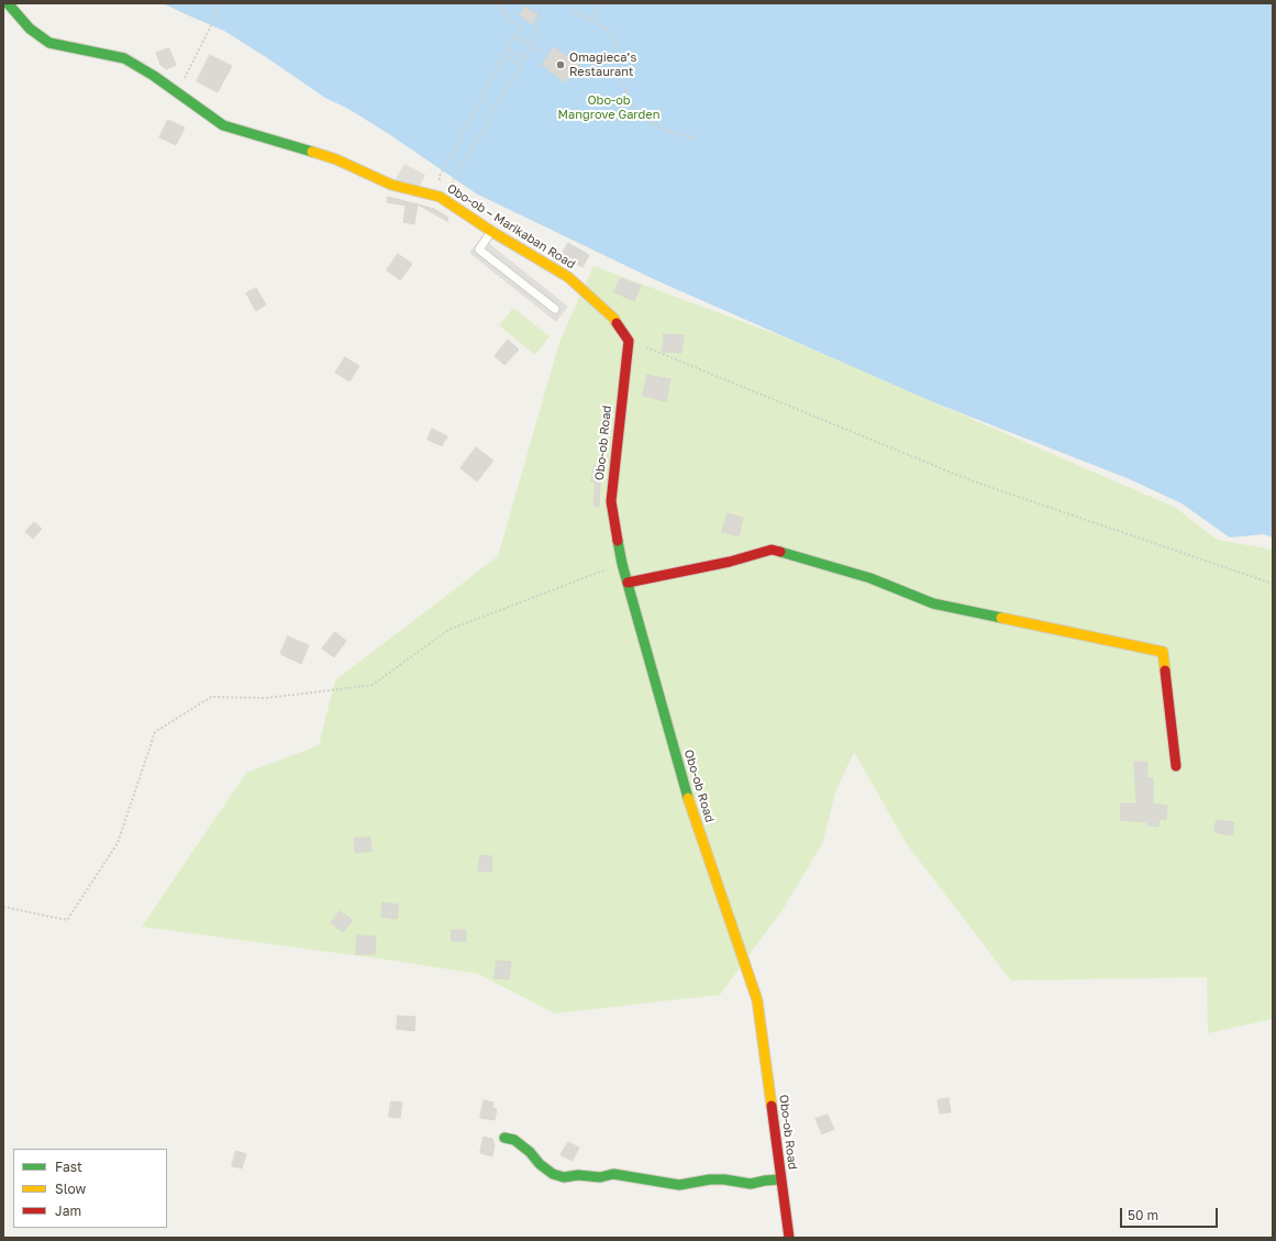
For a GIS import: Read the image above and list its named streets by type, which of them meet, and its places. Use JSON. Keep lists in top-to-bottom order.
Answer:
{
  "streets": {
    "street": ["Obo-ob – Marikaban Road", "Obo-ob Road"]
  },
  "crossings": [
    ["Obo-ob – Marikaban Road", "Obo-ob Road"]
  ],
  "parks": ["Obo-ob Mangrove Garden"],
  "places": ["Omagieca’s Restaurant"],
  "legend": ["Fast", "Slow", "Jam"],
  "scale_bar": "50 m"
}
